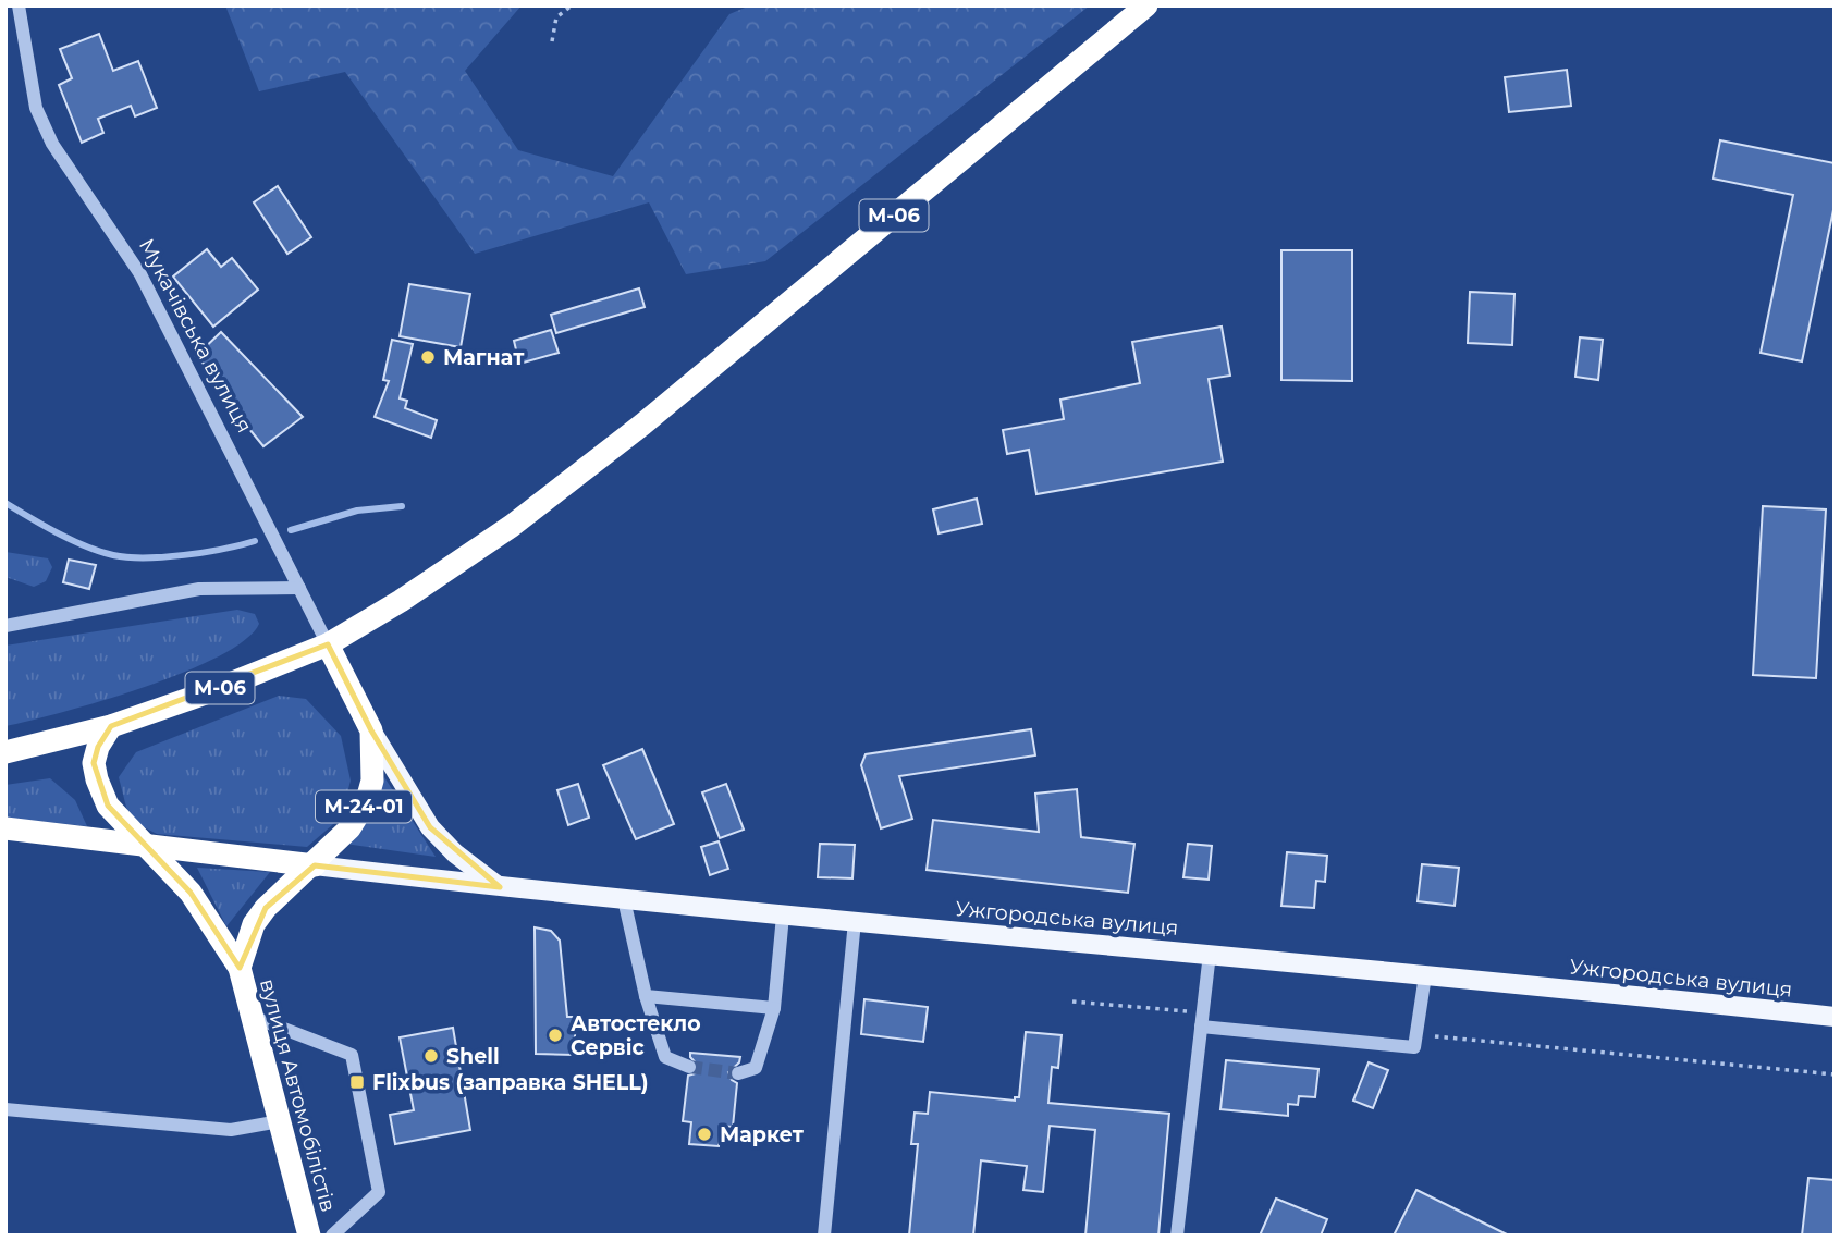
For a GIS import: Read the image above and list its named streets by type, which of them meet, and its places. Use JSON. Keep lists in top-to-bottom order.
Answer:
{
  "streets": {
    "highway": ["М-06", "М-24-01", "вулиця Автомобілістів"],
    "main road": ["Ужгородська вулиця"],
    "street": ["Мукачівська вулиця"]
  },
  "crossings": [
    ["М-06", "Мукачівська вулиця"],
    ["М-06", "М-24-01"],
    ["М-06", "вулиця Автомобілістів"],
    ["Мукачівська вулиця", "М-24-01"],
    ["М-24-01", "вулиця Автомобілістів"]
  ],
  "places": {
    "other": [
      "Магнат",
      "Автостекло Сервіс",
      "Shell",
      "Маркет"
    ],
    "transit": ["Flixbus (заправка SHELL)"]
  }
}
